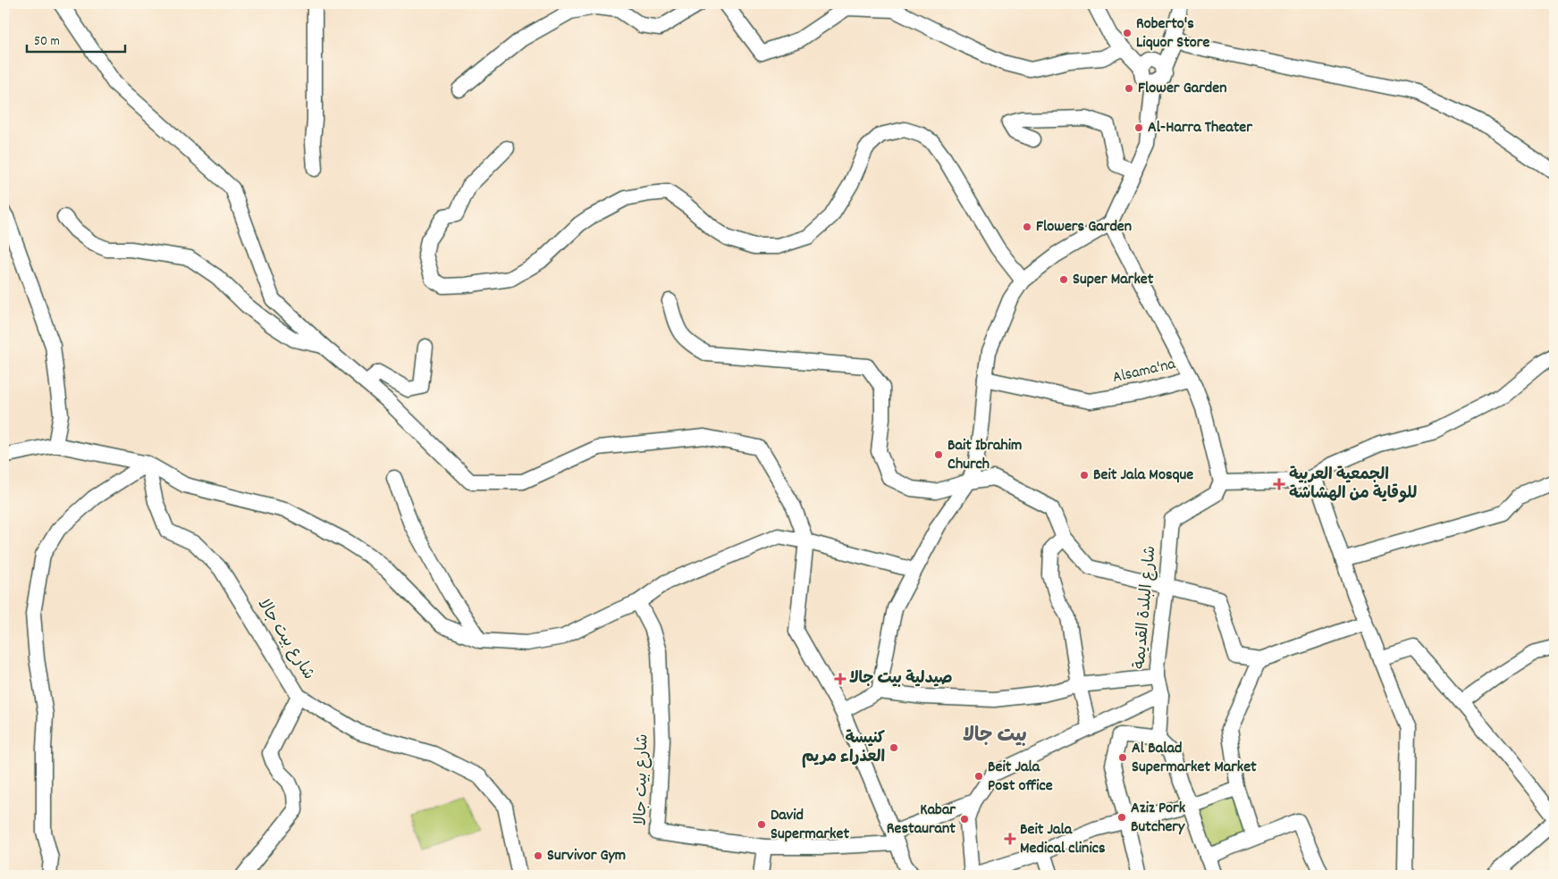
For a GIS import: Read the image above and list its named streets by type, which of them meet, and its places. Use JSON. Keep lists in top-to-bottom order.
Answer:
{
  "streets": {
    "street": ["Alsama'na", "شارع البلدة القديمة", "شارع بيت جالا"]
  },
  "districts": ["بيت جالا"],
  "places": {
    "other": [
      "Roberto's Liquor Store",
      "Flower Garden",
      "Al-Harra Theater",
      "Flowers Garden",
      "Super Market",
      "Bait Ibrahim Church",
      "Beit Jala Mosque",
      "كنيسة العذراء مريم",
      "Al Balad Supermarket Market",
      "Beit Jala Post office",
      "Aziz Pork Butchery",
      "Kabar Restaurant",
      "David Supermarket",
      "Survivor Gym"
    ],
    "health": ["الجمعية العربية للوقاية من الهشاشة", "صيدلية بيت جالا", "Beit Jala Medical clinics"]
  },
  "scale_bar": "50 m"
}
